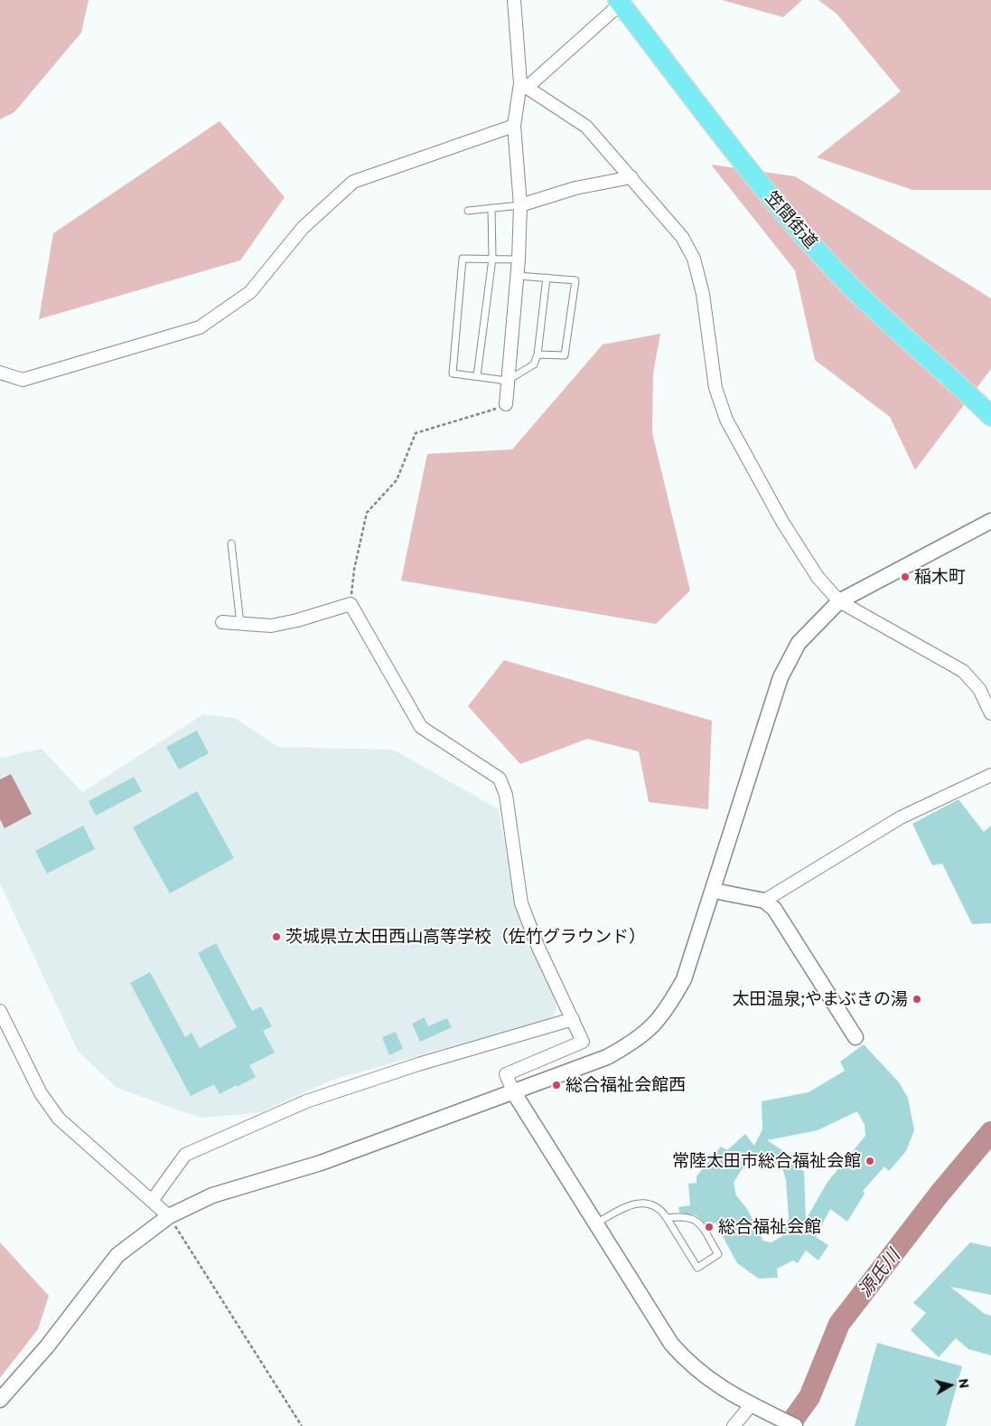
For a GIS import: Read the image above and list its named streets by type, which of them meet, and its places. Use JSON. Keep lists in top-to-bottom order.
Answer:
{
  "streets": {
    "main road": ["笠間街道"]
  },
  "water": ["源氏川"],
  "places": [
    "稲木町",
    "茨城県立太田西山高等学校（佐竹グラウンド）",
    "太田温泉;やまぶきの湯",
    "総合福祉会館西",
    "常陸太田市総合福祉会館",
    "総合福祉会館"
  ],
  "north": "right"
}
